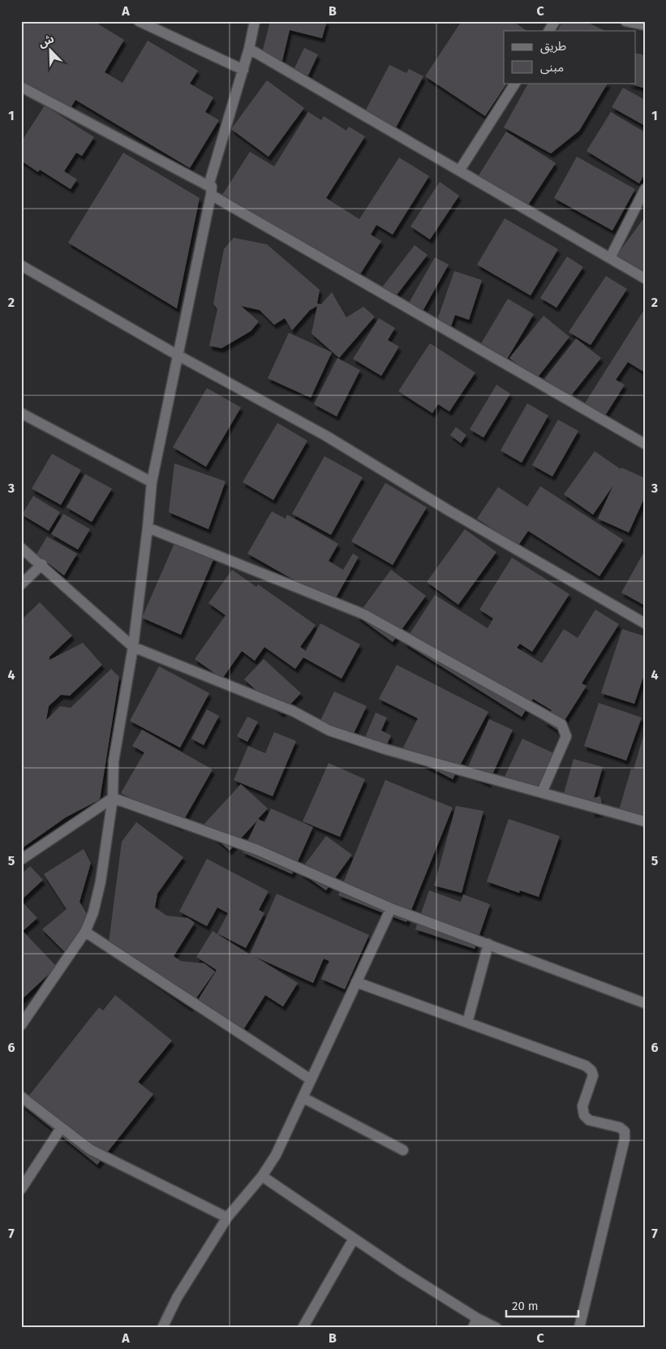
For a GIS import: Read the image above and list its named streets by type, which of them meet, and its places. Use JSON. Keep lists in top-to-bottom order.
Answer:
{
  "legend": ["طريق", "مبنى"],
  "scale_bar": "20 m",
  "north": "top left",
  "grid": {
    "columns": ["A", "B", "C"],
    "rows": [
      "1",
      "2",
      "3",
      "4",
      "5",
      "6",
      "7"
    ]
  }
}
